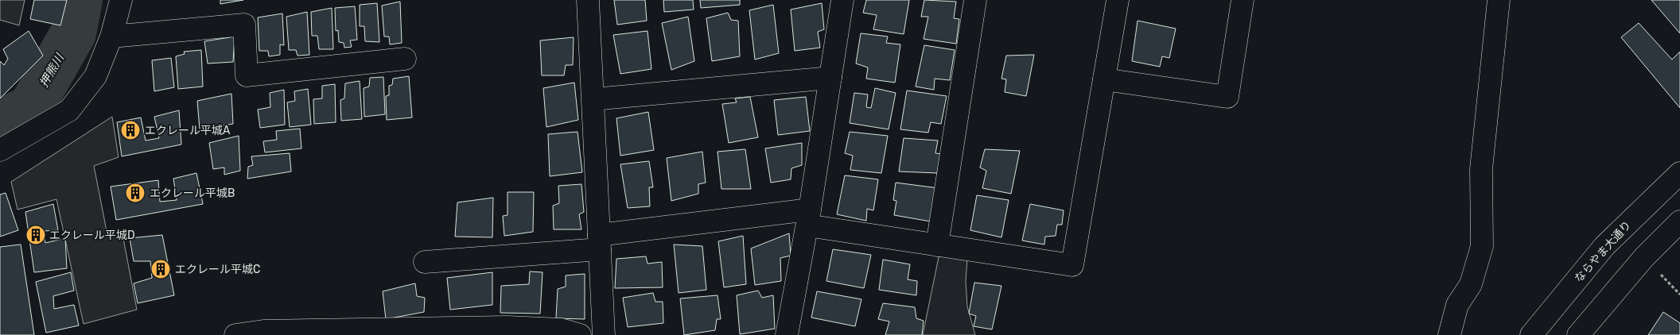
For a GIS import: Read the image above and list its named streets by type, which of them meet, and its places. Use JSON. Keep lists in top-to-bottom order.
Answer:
{
  "streets": {
    "street": ["ならやま大通り"]
  },
  "water": ["押熊川"],
  "places": {
    "building": [
      "エクレール平城A",
      "エクレール平城B",
      "エクレール平城D",
      "エクレール平城C"
    ]
  }
}
